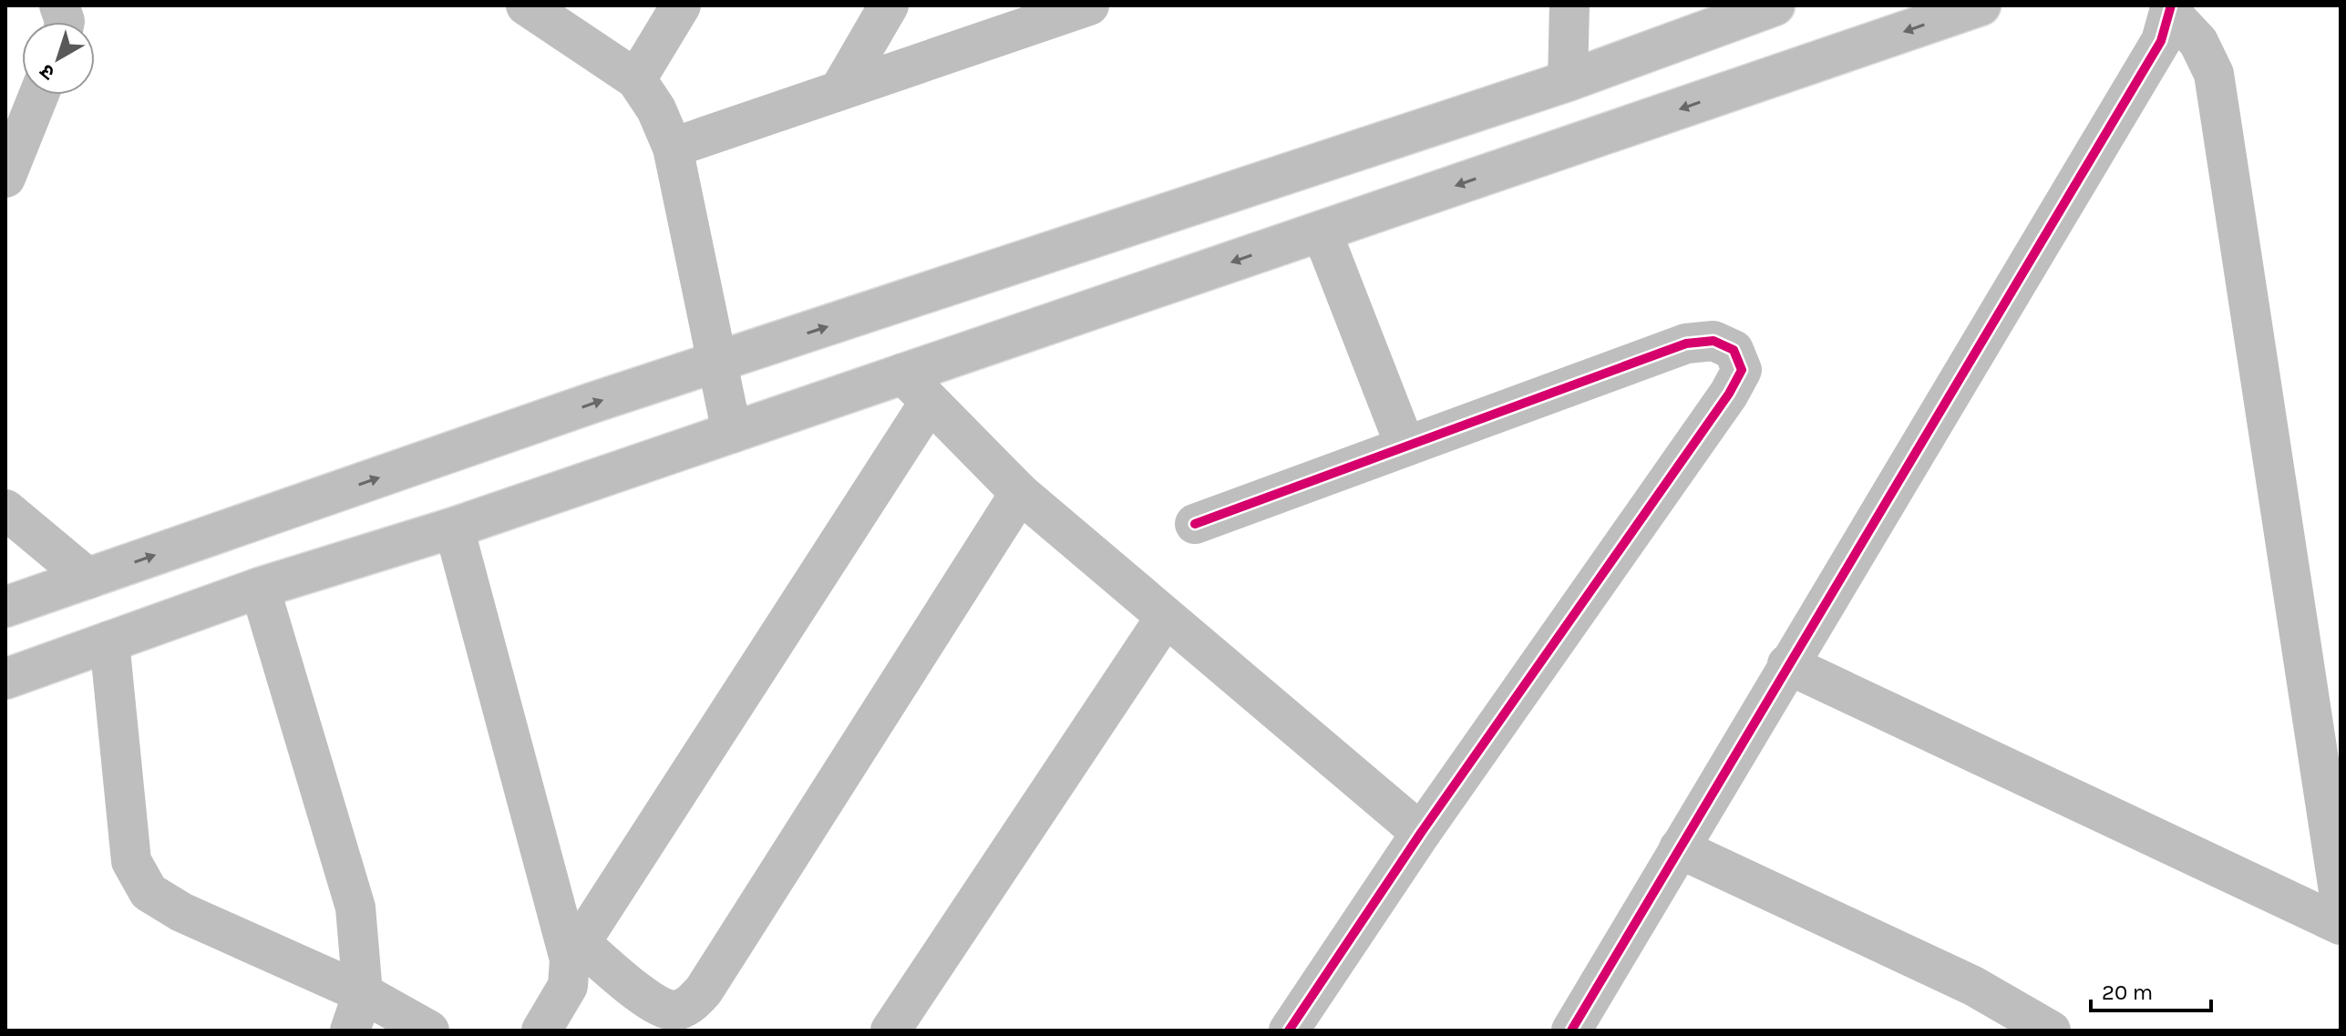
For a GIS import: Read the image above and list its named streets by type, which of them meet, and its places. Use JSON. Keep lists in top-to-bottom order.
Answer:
{
  "scale_bar": "20 m",
  "north": "bottom left"
}
